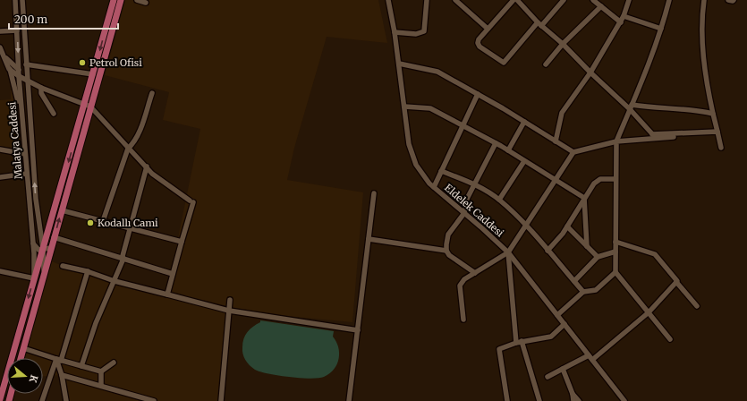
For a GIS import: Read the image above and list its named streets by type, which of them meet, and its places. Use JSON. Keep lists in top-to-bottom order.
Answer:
{
  "streets": {
    "street": ["Malatya Caddesi", "Eldelek Caddesi"]
  },
  "places": ["Petrol Ofisi", "Kodallı Cami"],
  "scale_bar": "200 m",
  "north": "right"
}
